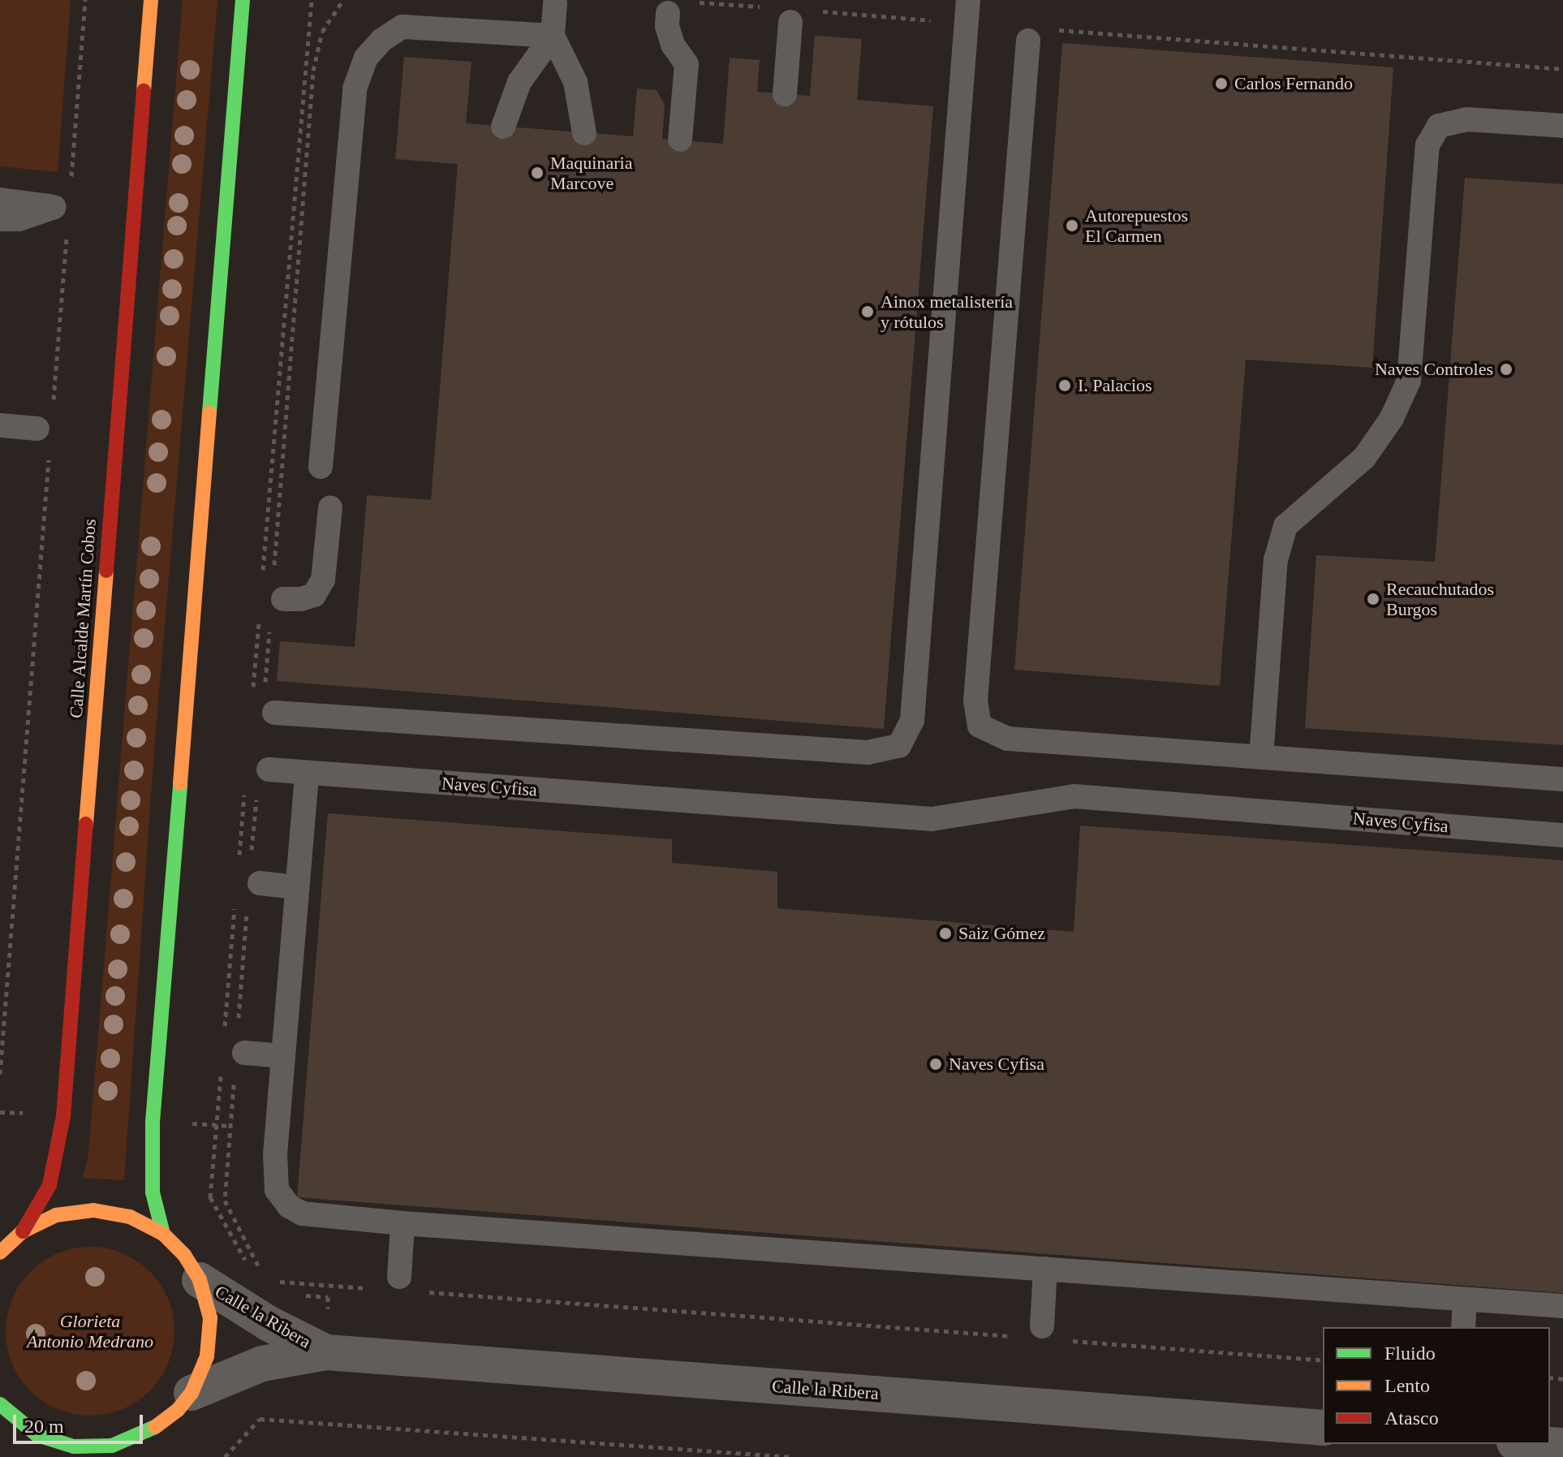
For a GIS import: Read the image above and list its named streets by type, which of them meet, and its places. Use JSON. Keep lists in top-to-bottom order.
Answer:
{
  "streets": {
    "main road": ["Calle Alcalde Martín Cobos"],
    "street": ["Calle la Ribera"],
    "lane": ["Naves Cyfisa"]
  },
  "parks": ["Glorieta Antonio Medrano"],
  "places": [
    "Carlos Fernando",
    "Maquinaria Marcove",
    "Autorepuestos El Carmen",
    "Ainox metalistería y rótulos",
    "Naves Controles",
    "I. Palacios",
    "Recauchutados Burgos",
    "Saiz Gómez",
    "Naves Cyfisa"
  ],
  "legend": ["Fluido", "Lento", "Atasco"],
  "scale_bar": "20 m"
}
